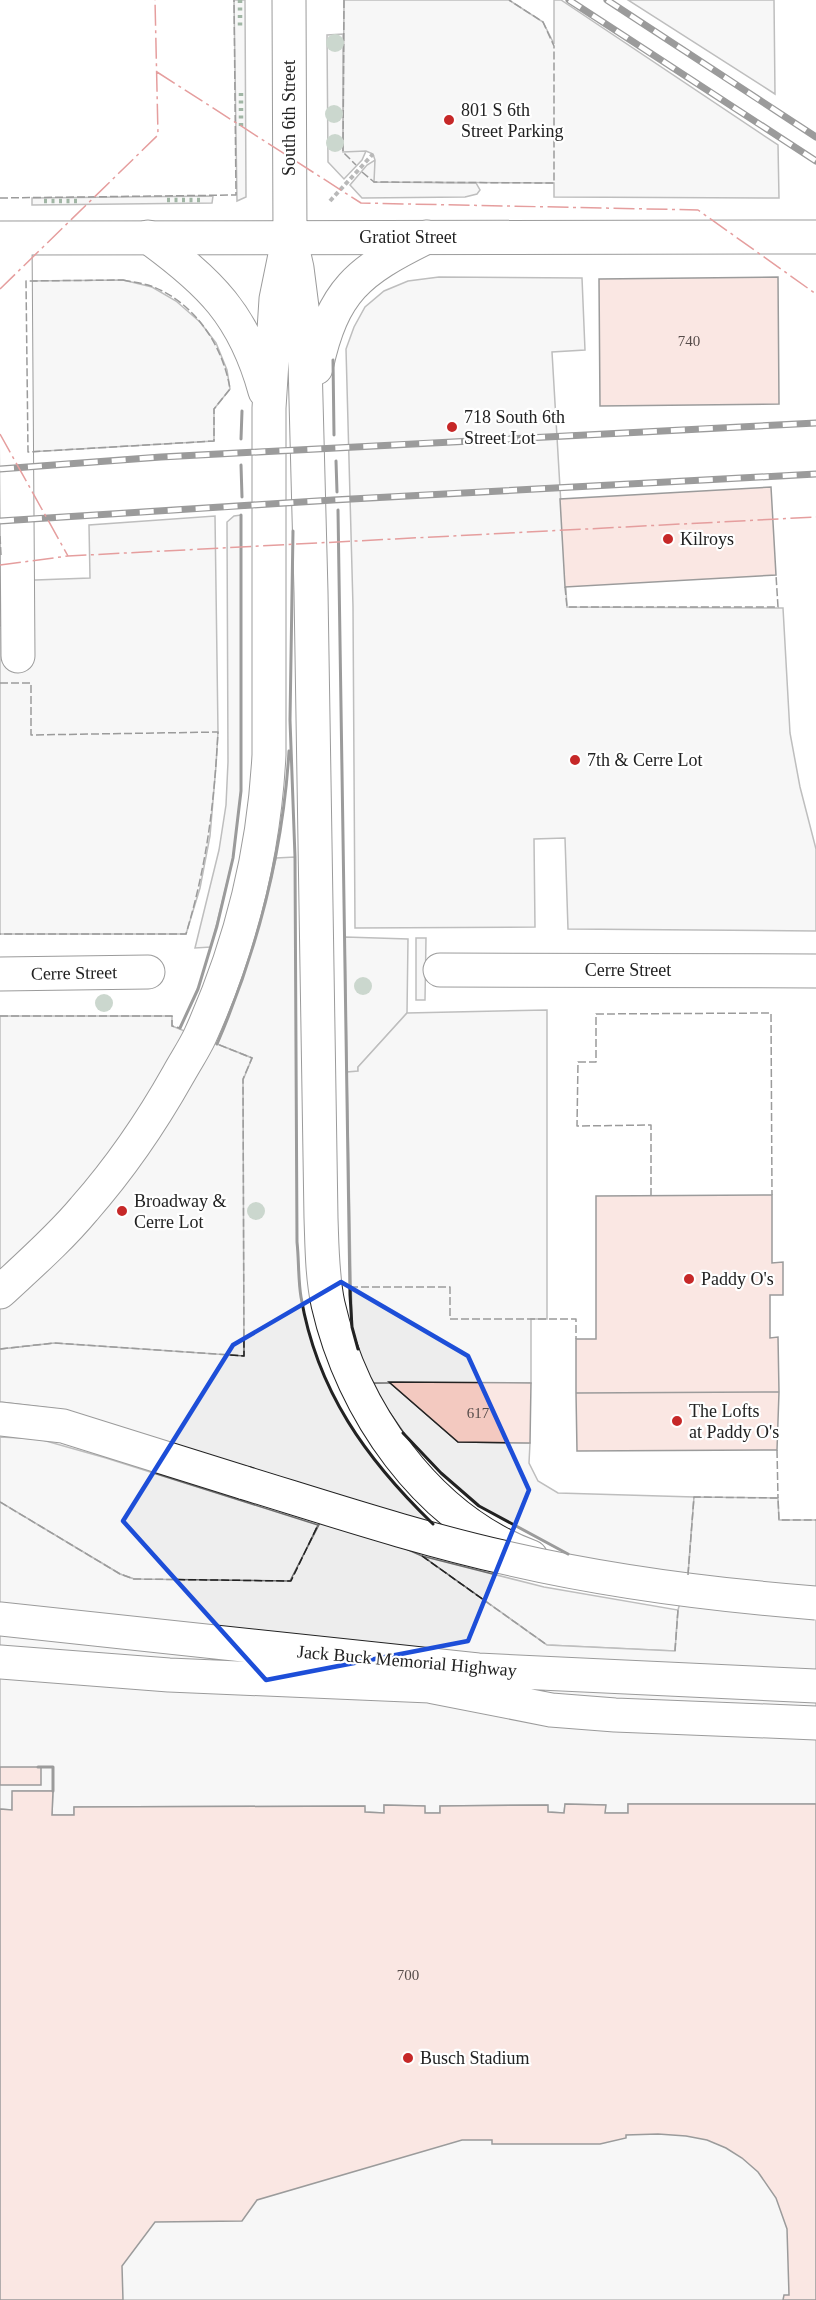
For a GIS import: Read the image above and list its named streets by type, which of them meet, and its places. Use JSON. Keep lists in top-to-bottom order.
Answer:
{
  "streets": {
    "main road": [
      "South 6th Street",
      "Gratiot Street",
      "Cerre Street",
      "Jack Buck Memorial Highway"
    ]
  },
  "crossings": [
    ["South 6th Street", "Gratiot Street"]
  ],
  "places": [
    "801 S 6th Street Parking",
    "718 South 6th Street Lot",
    "Kilroys",
    "7th & Cerre Lot",
    "Broadway & Cerre Lot",
    "Paddy O's",
    "The Lofts at Paddy O's",
    "Busch Stadium"
  ],
  "house_numbers": ["740", "617", "700"]
}
